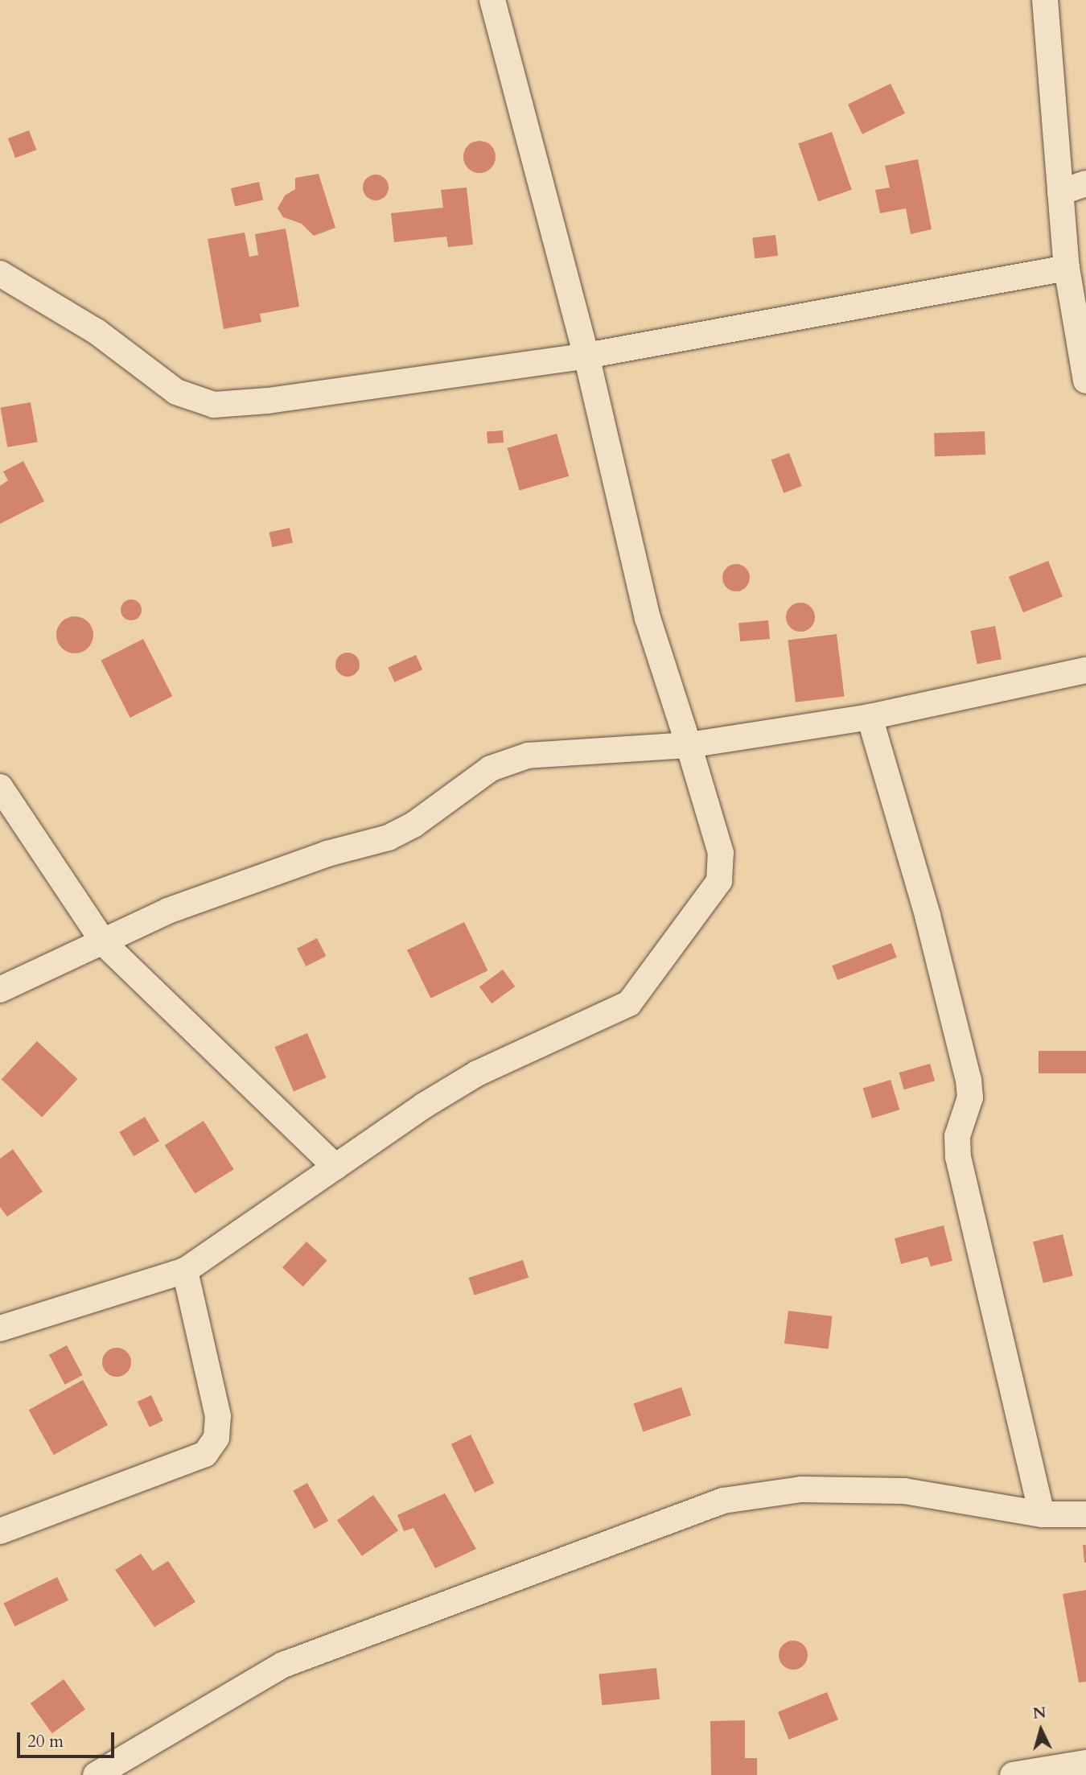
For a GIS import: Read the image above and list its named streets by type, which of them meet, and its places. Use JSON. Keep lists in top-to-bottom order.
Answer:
{
  "scale_bar": "20 m",
  "north": "top"
}
